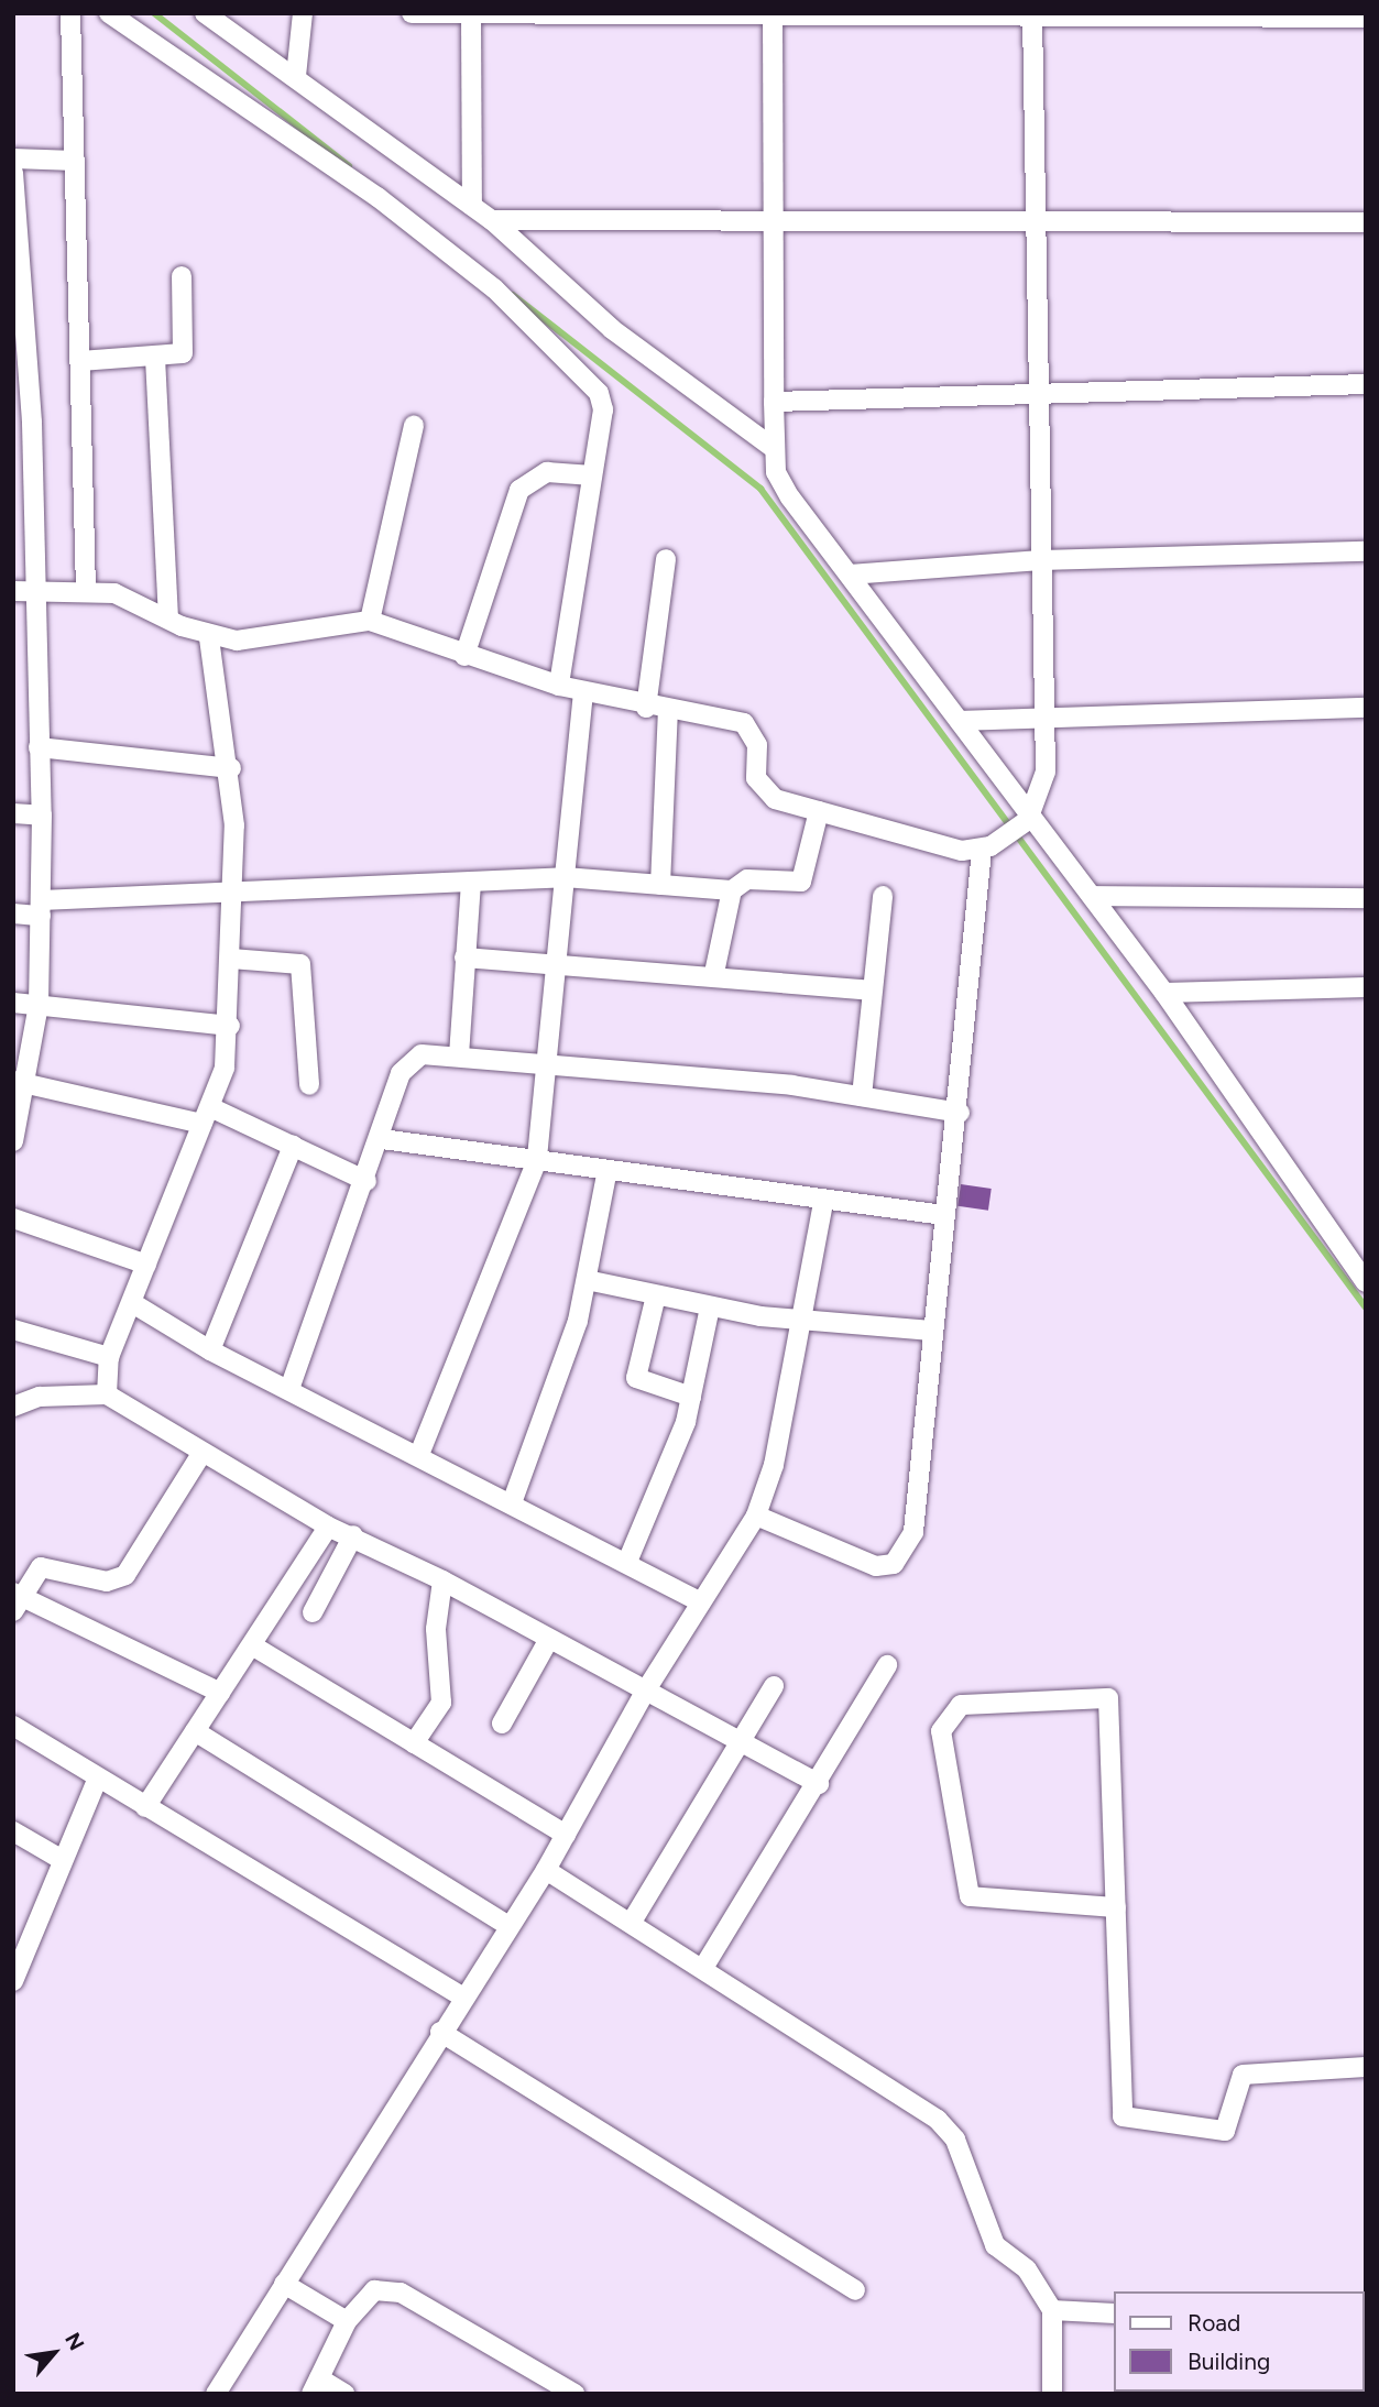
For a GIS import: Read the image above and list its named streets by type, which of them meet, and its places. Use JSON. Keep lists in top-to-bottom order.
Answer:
{
  "legend": ["Road", "Building"],
  "north": "top right"
}
